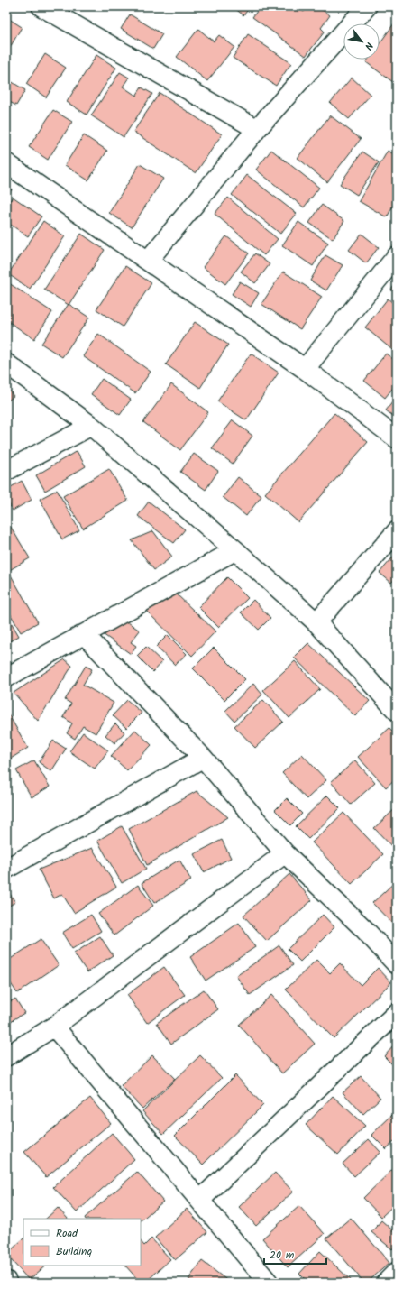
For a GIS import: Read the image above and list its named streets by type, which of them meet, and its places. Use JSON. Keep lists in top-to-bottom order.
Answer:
{
  "legend": ["Road", "Building"],
  "scale_bar": "20 m",
  "north": "bottom right"
}
